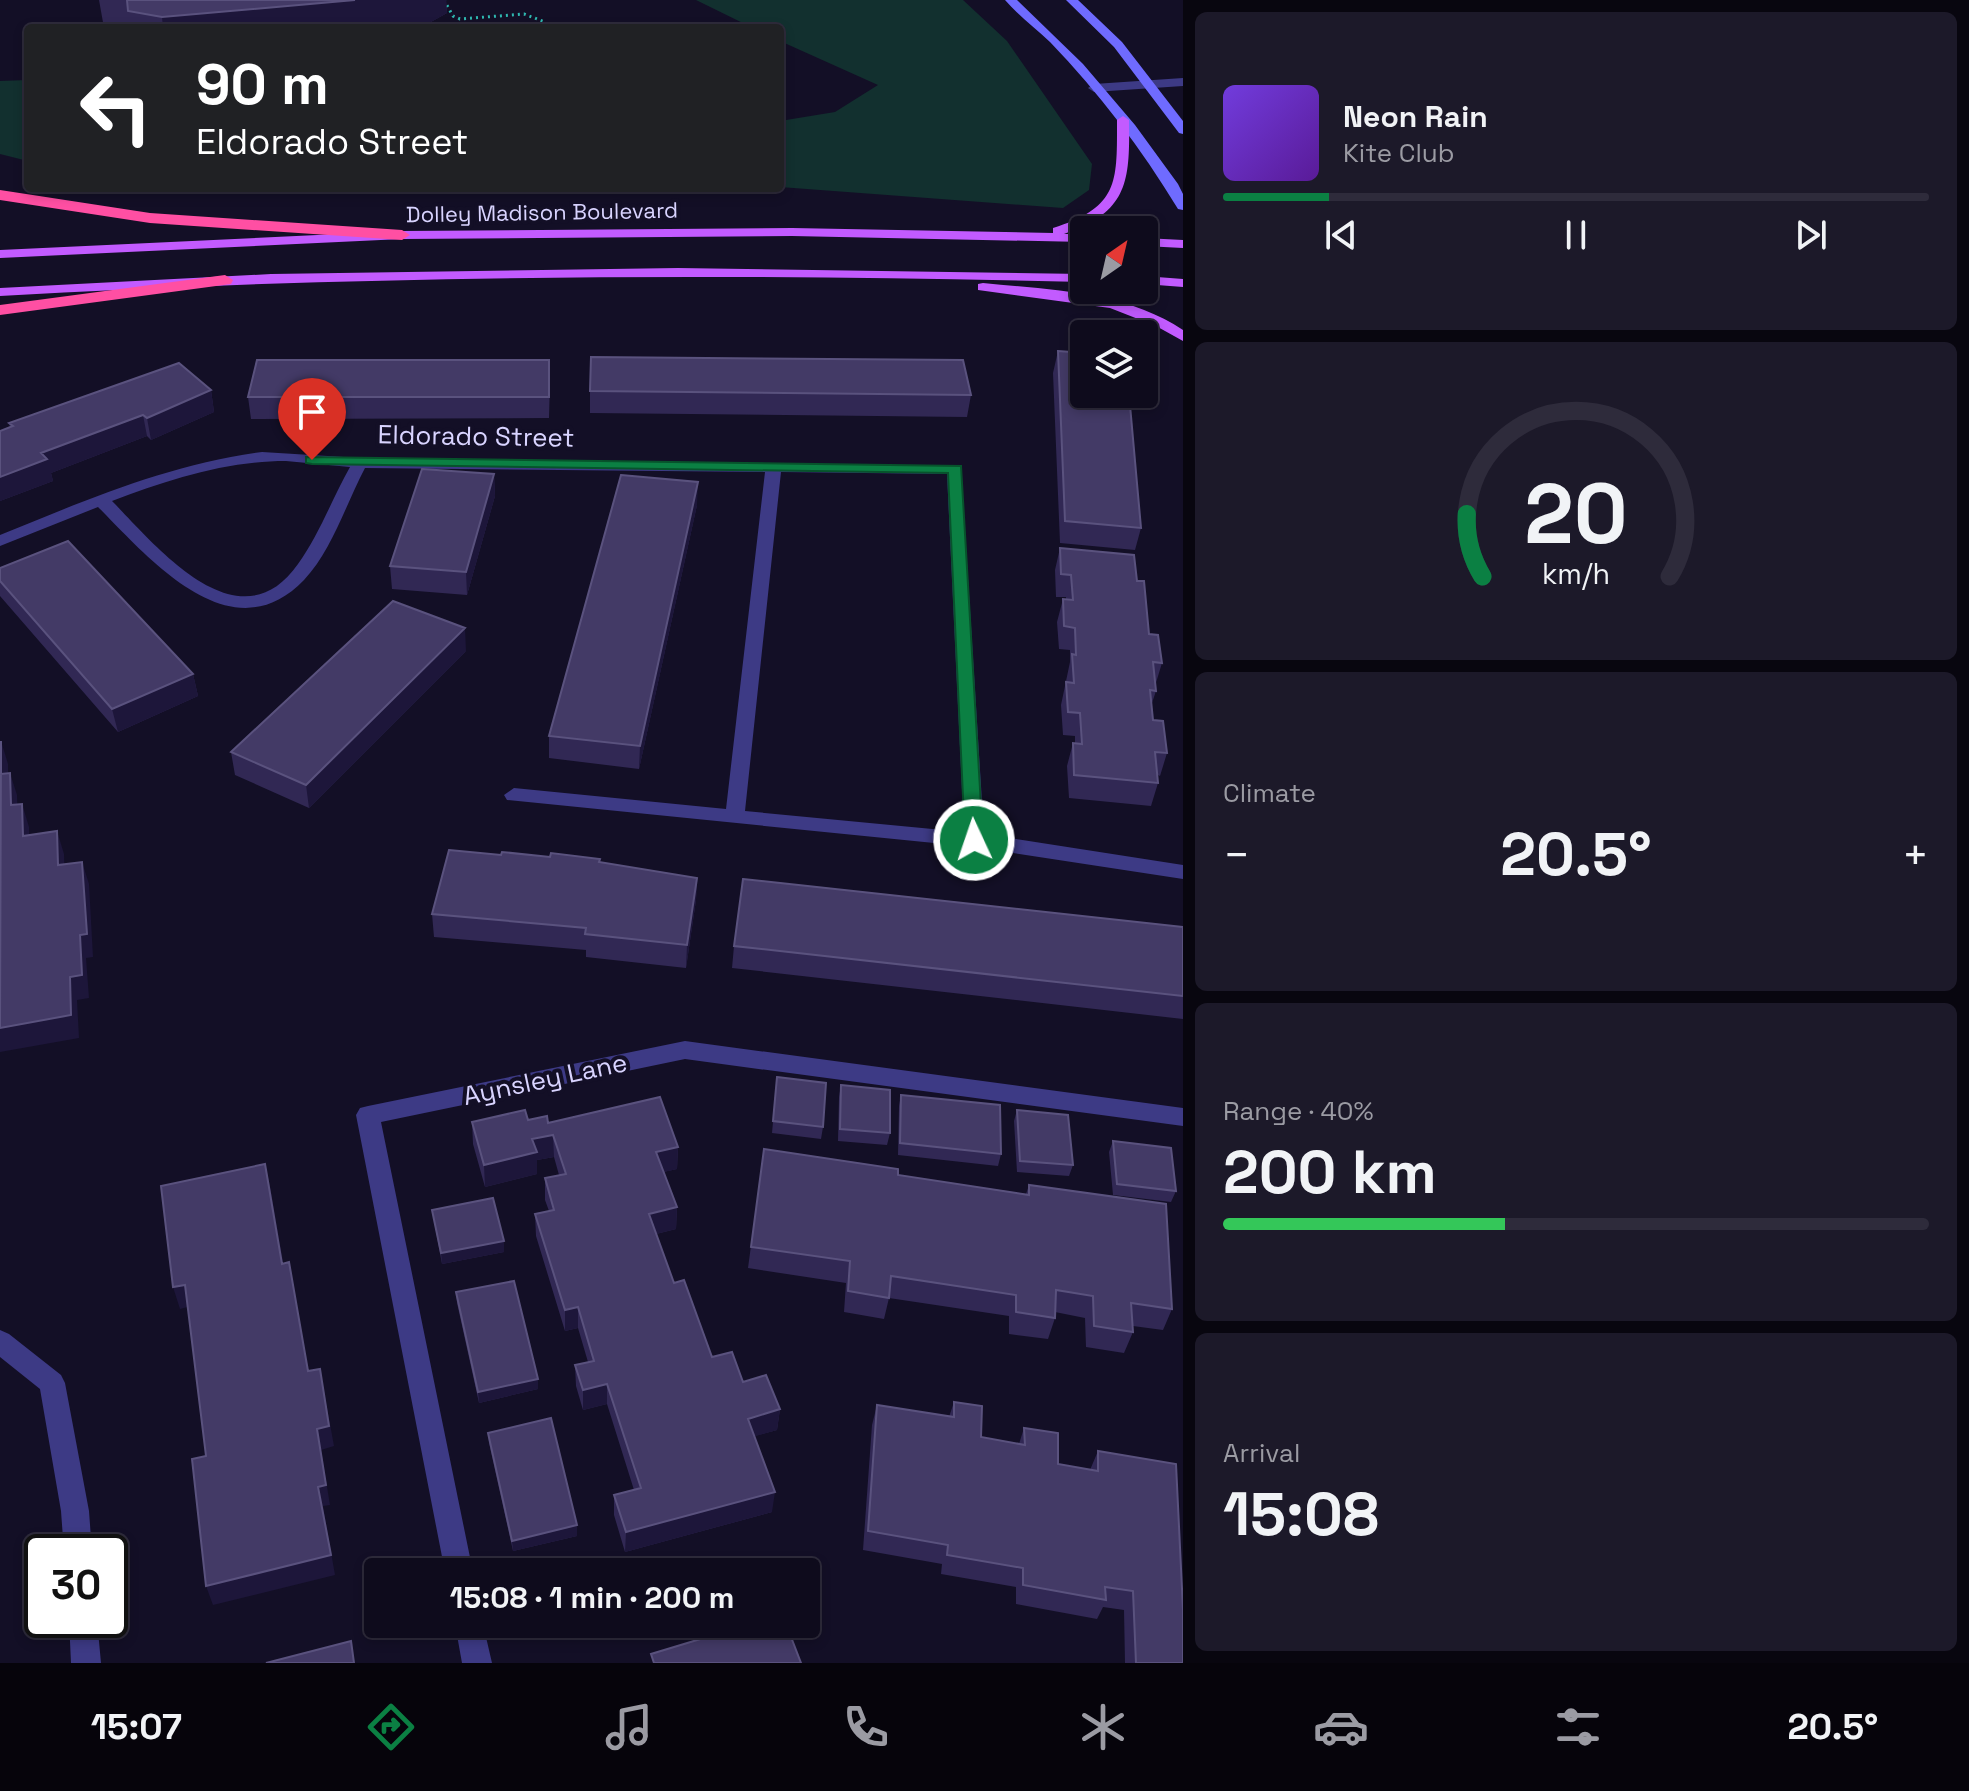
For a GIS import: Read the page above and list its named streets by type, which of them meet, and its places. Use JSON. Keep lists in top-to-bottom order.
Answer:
{
  "streets": {
    "main road": ["Dolley Madison Boulevard"],
    "street": ["Eldorado Street", "Aynsley Lane"]
  },
  "north": "top right",
  "page": {
    "turn": ["90 m", "Eldorado Street"],
    "song": ["Neon Rain", "Kite Club"],
    "tile": [
      "Climate",
      ["Range · 40%", "200 km"],
      ["Arrival", "15:08"]
    ],
    "heat": ["−", "20.5°", "+"],
    "limit": "30",
    "trip": "15:08 · 1 min · 200 m",
    "tabs": ["15:07", "20.5°"],
    "gauge": ["20", "km/h"]
  }
}
